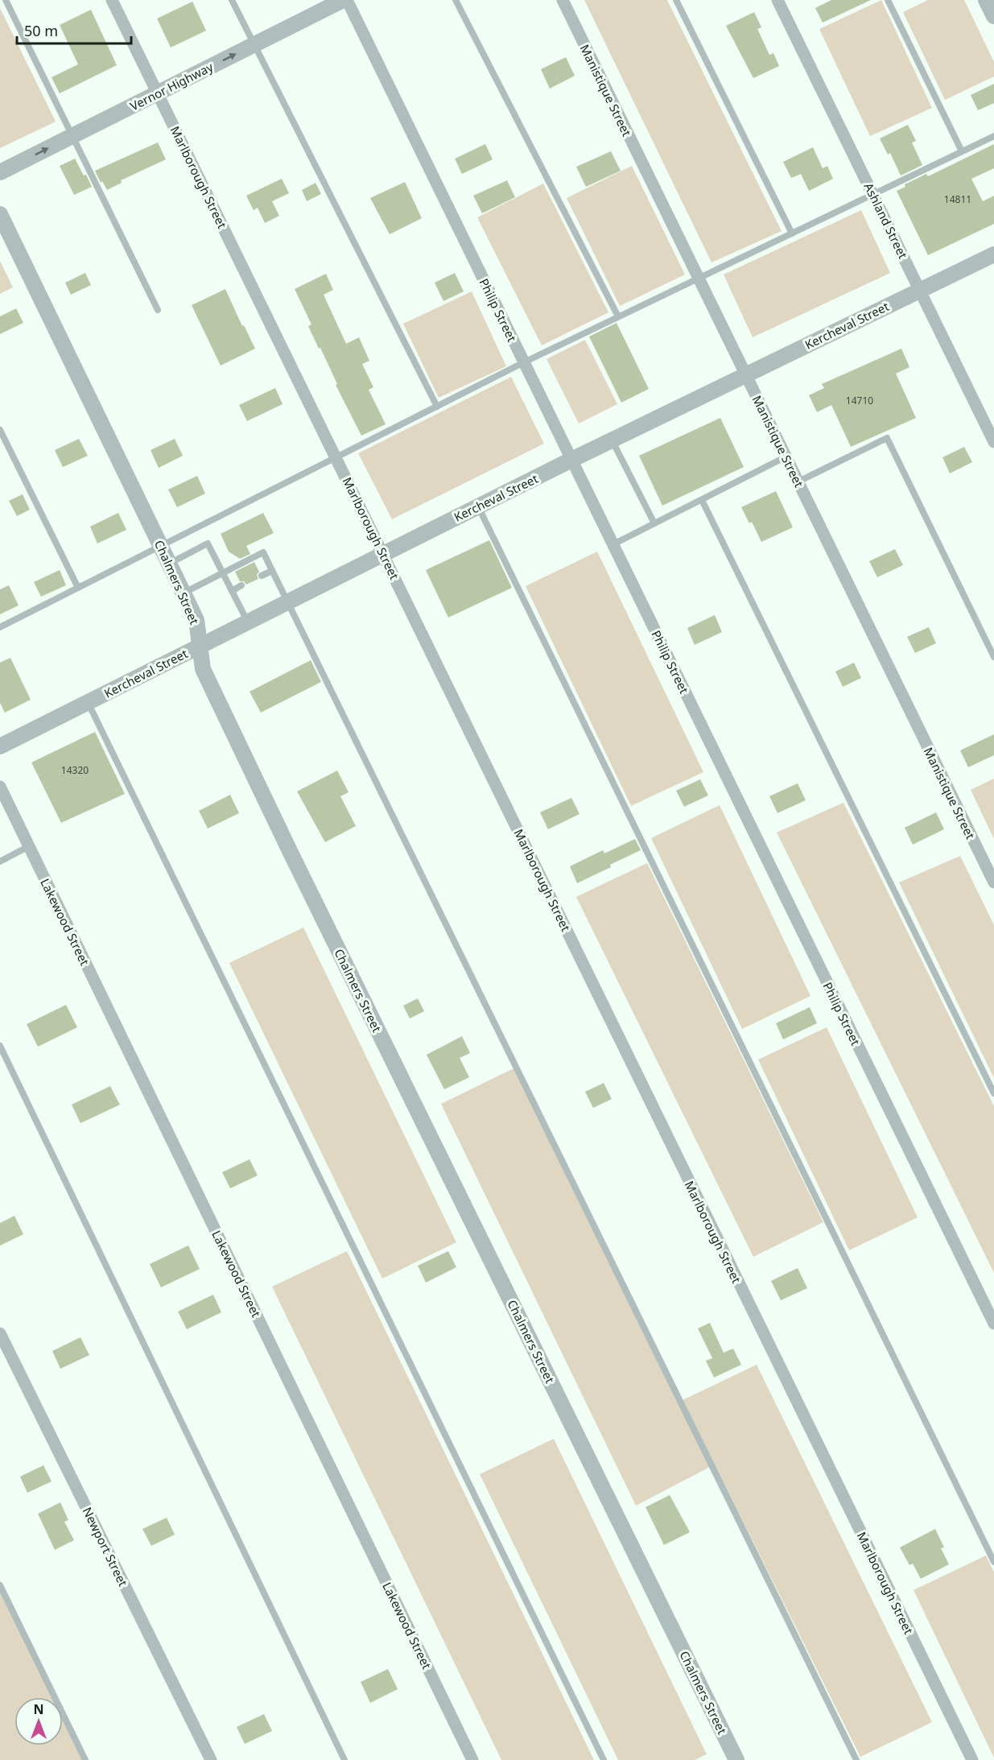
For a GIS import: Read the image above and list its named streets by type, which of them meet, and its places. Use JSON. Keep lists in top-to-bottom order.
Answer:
{
  "streets": {
    "street": [
      "Vernor Highway",
      "Manistique Street",
      "Marlborough Street",
      "Ashland Street",
      "Philip Street",
      "Kercheval Street",
      "Chalmers Street",
      "Lakewood Street",
      "Newport Street"
    ]
  },
  "crossings": [
    ["Vernor Highway", "Marlborough Street"],
    ["Manistique Street", "Kercheval Street"],
    ["Marlborough Street", "Kercheval Street"],
    ["Ashland Street", "Kercheval Street"],
    ["Philip Street", "Kercheval Street"],
    ["Kercheval Street", "Chalmers Street"]
  ],
  "one_way": ["Vernor Highway"],
  "house_numbers": ["14811", "14710", "14320"],
  "scale_bar": "50 m",
  "north": "top"
}
